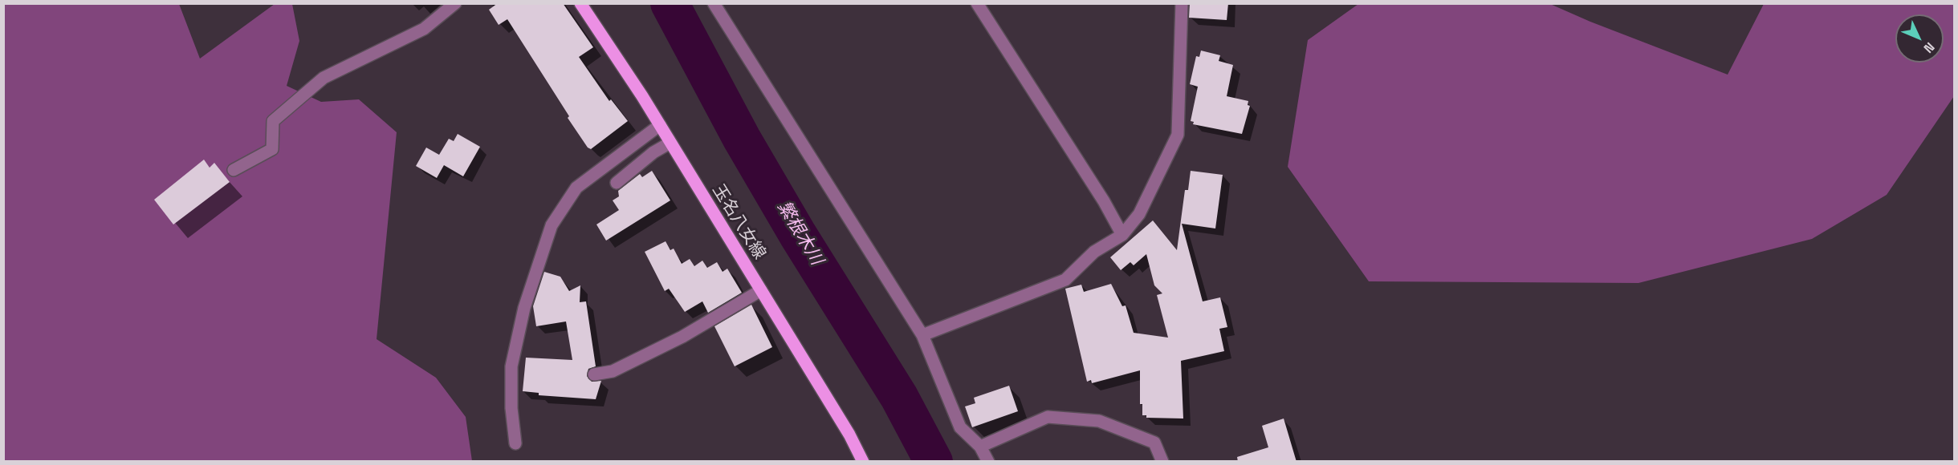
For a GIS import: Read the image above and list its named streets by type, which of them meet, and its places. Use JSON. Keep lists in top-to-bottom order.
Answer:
{
  "streets": {
    "main road": ["玉名八女線"]
  },
  "water": ["繁根木川"],
  "north": "bottom right"
}
